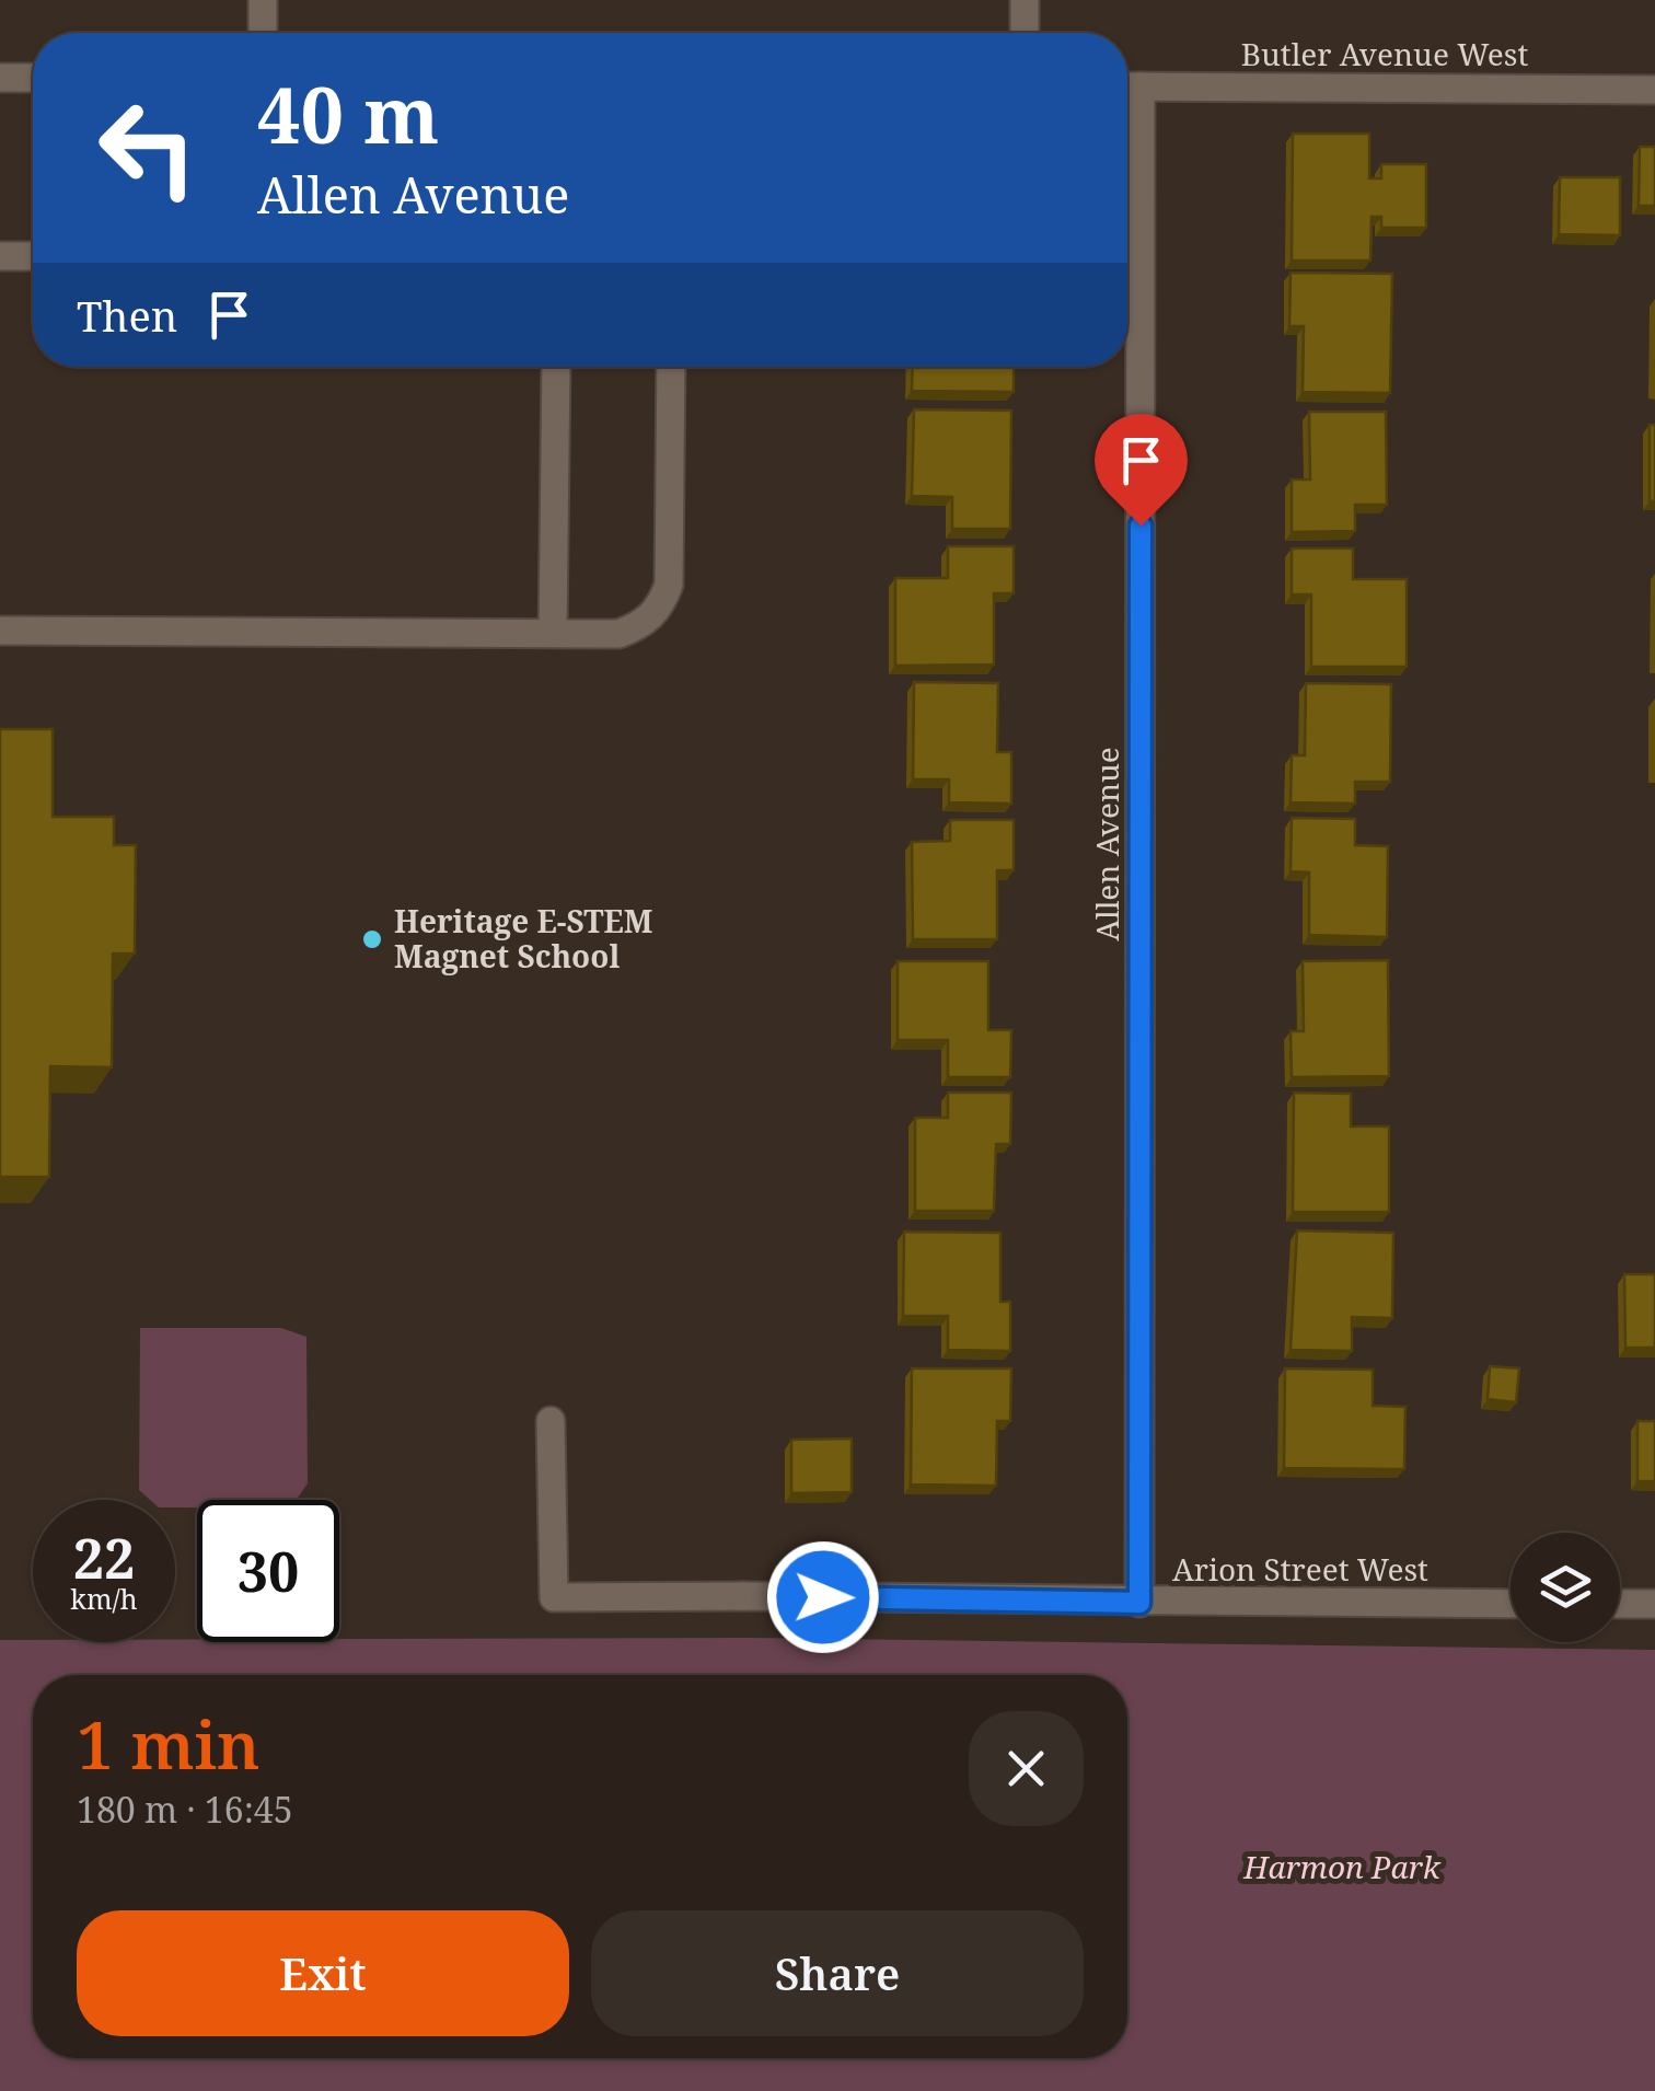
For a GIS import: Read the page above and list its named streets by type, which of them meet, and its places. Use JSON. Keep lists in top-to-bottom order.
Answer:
{
  "streets": {
    "street": ["Butler Avenue West", "Allen Avenue", "Arion Street West"]
  },
  "crossings": [
    ["Butler Avenue West", "Allen Avenue"],
    ["Allen Avenue", "Arion Street West"]
  ],
  "parks": ["Harmon Park"],
  "places": ["Heritage E-STEM Magnet School"],
  "page": {
    "turn": ["40 m", "Allen Avenue"],
    "then": "Then",
    "speed": "22 km/h",
    "limit": "30",
    "heading": ["1 min", "180 m · 16:45"],
    "buttons": ["Exit", "Share"]
  }
}
